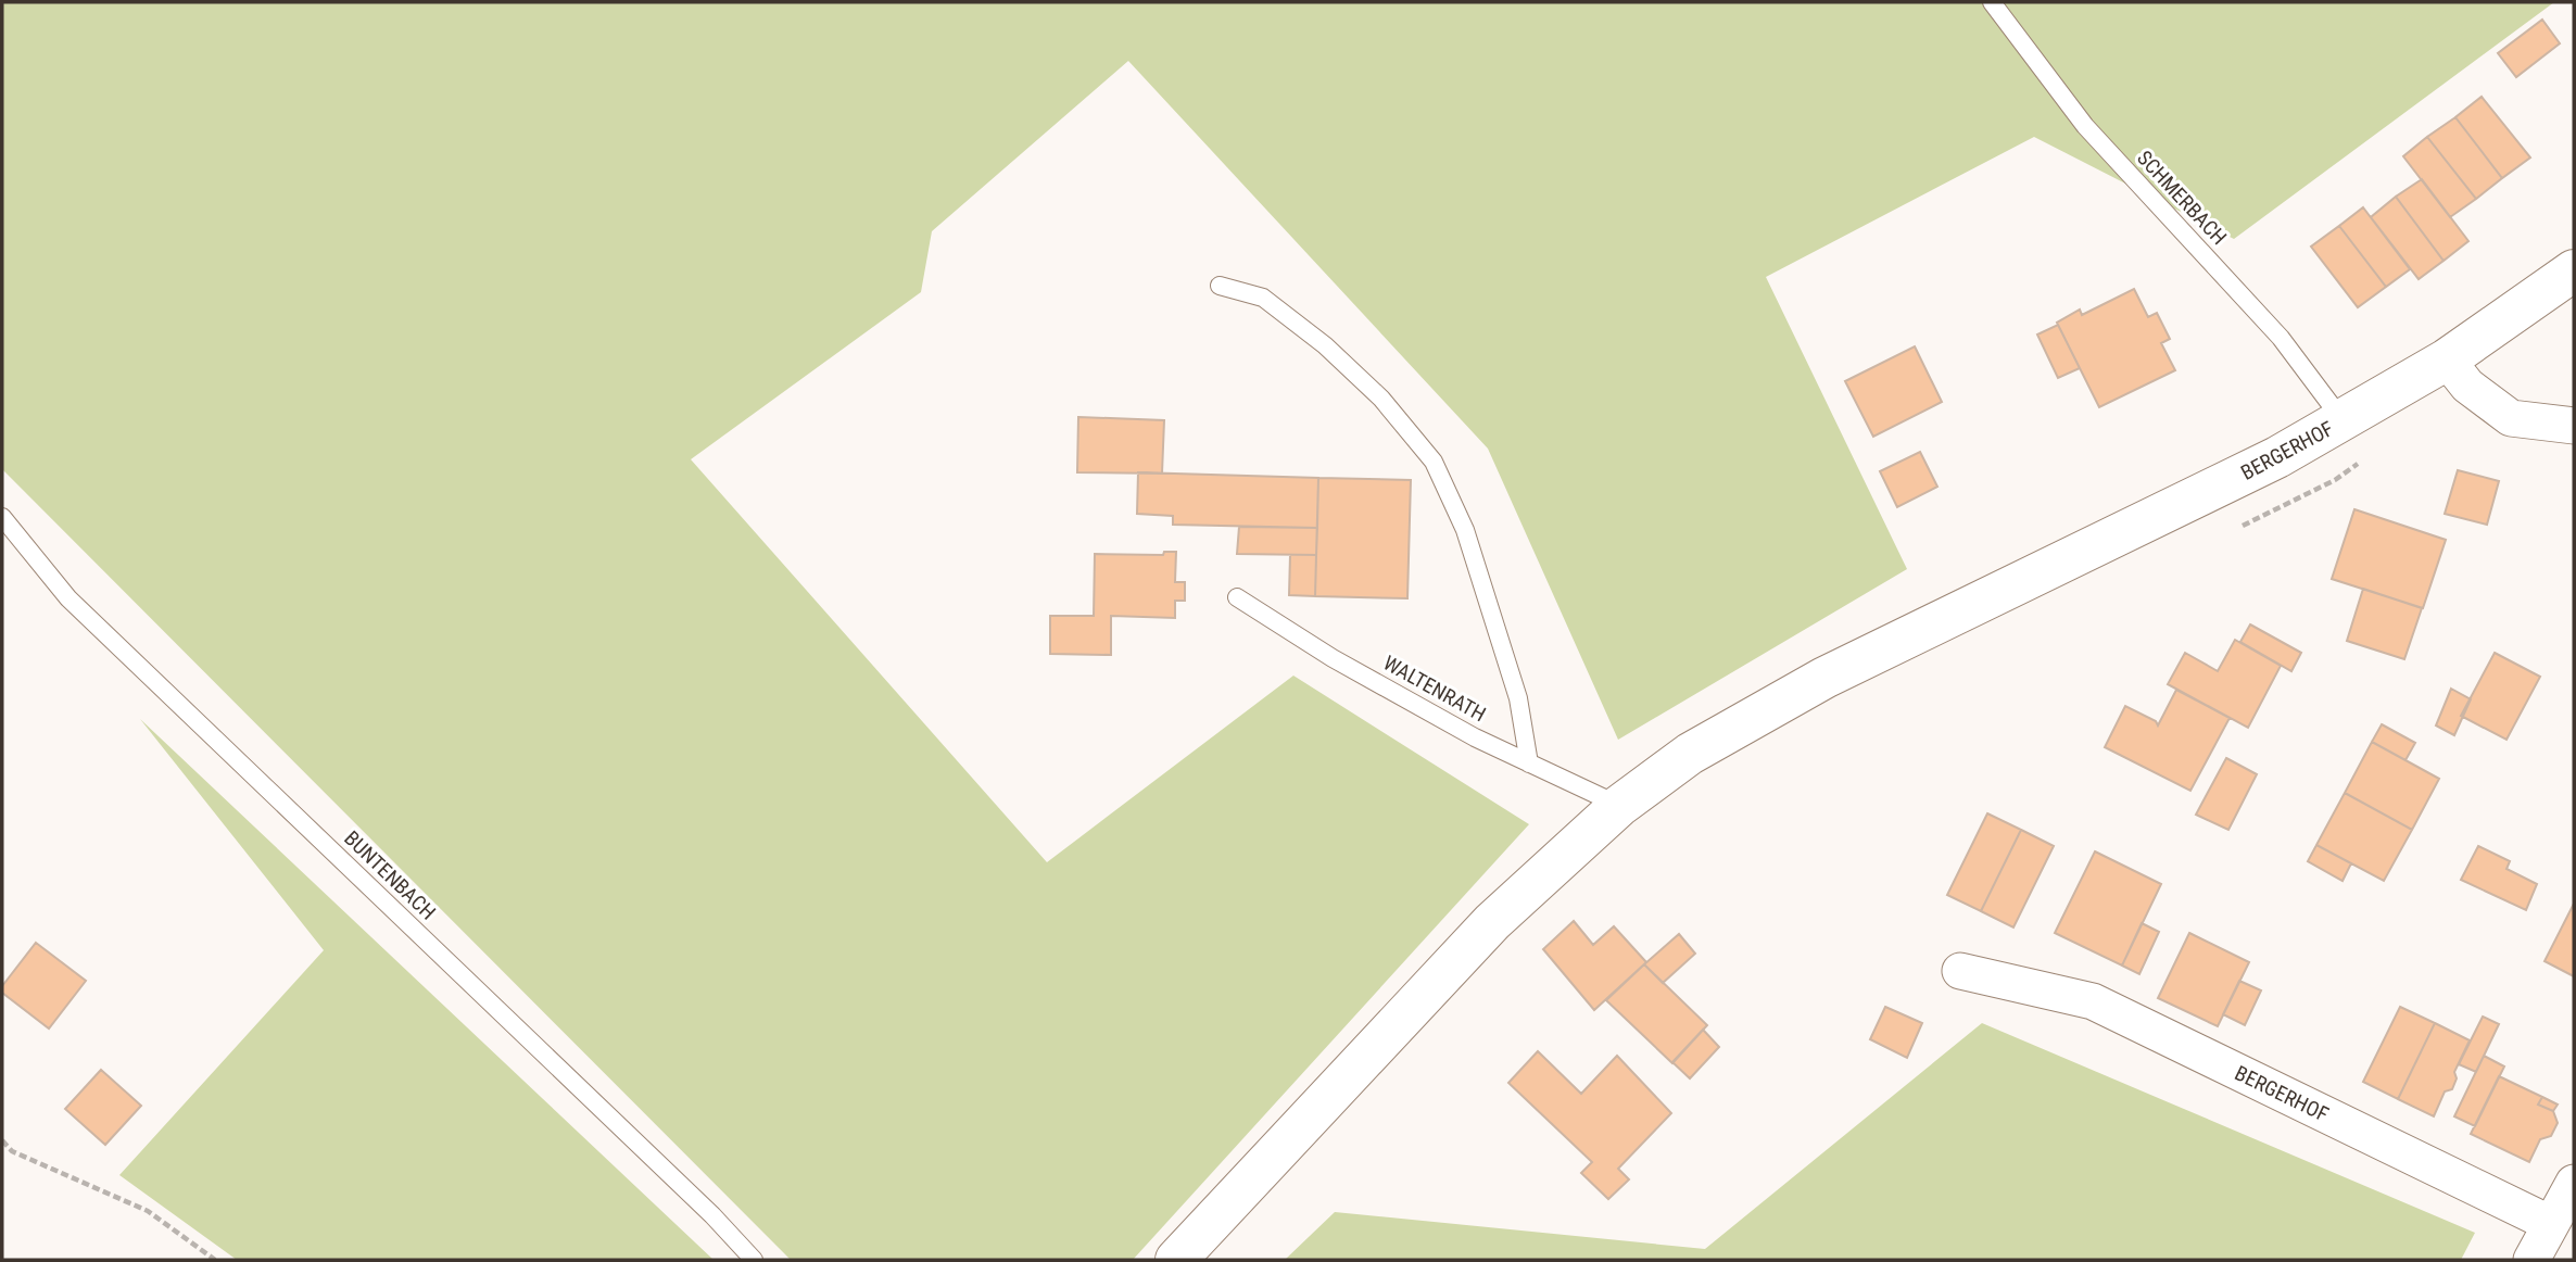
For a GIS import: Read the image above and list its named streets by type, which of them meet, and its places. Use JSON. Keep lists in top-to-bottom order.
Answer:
{
  "streets": {
    "street": ["BERGERHOF"],
    "lane": ["SCHMERBACH", "WALTENRATH", "BUNTENBACH"]
  },
  "crossings": [
    ["SCHMERBACH", "BERGERHOF"],
    ["BERGERHOF", "WALTENRATH"]
  ]
}
